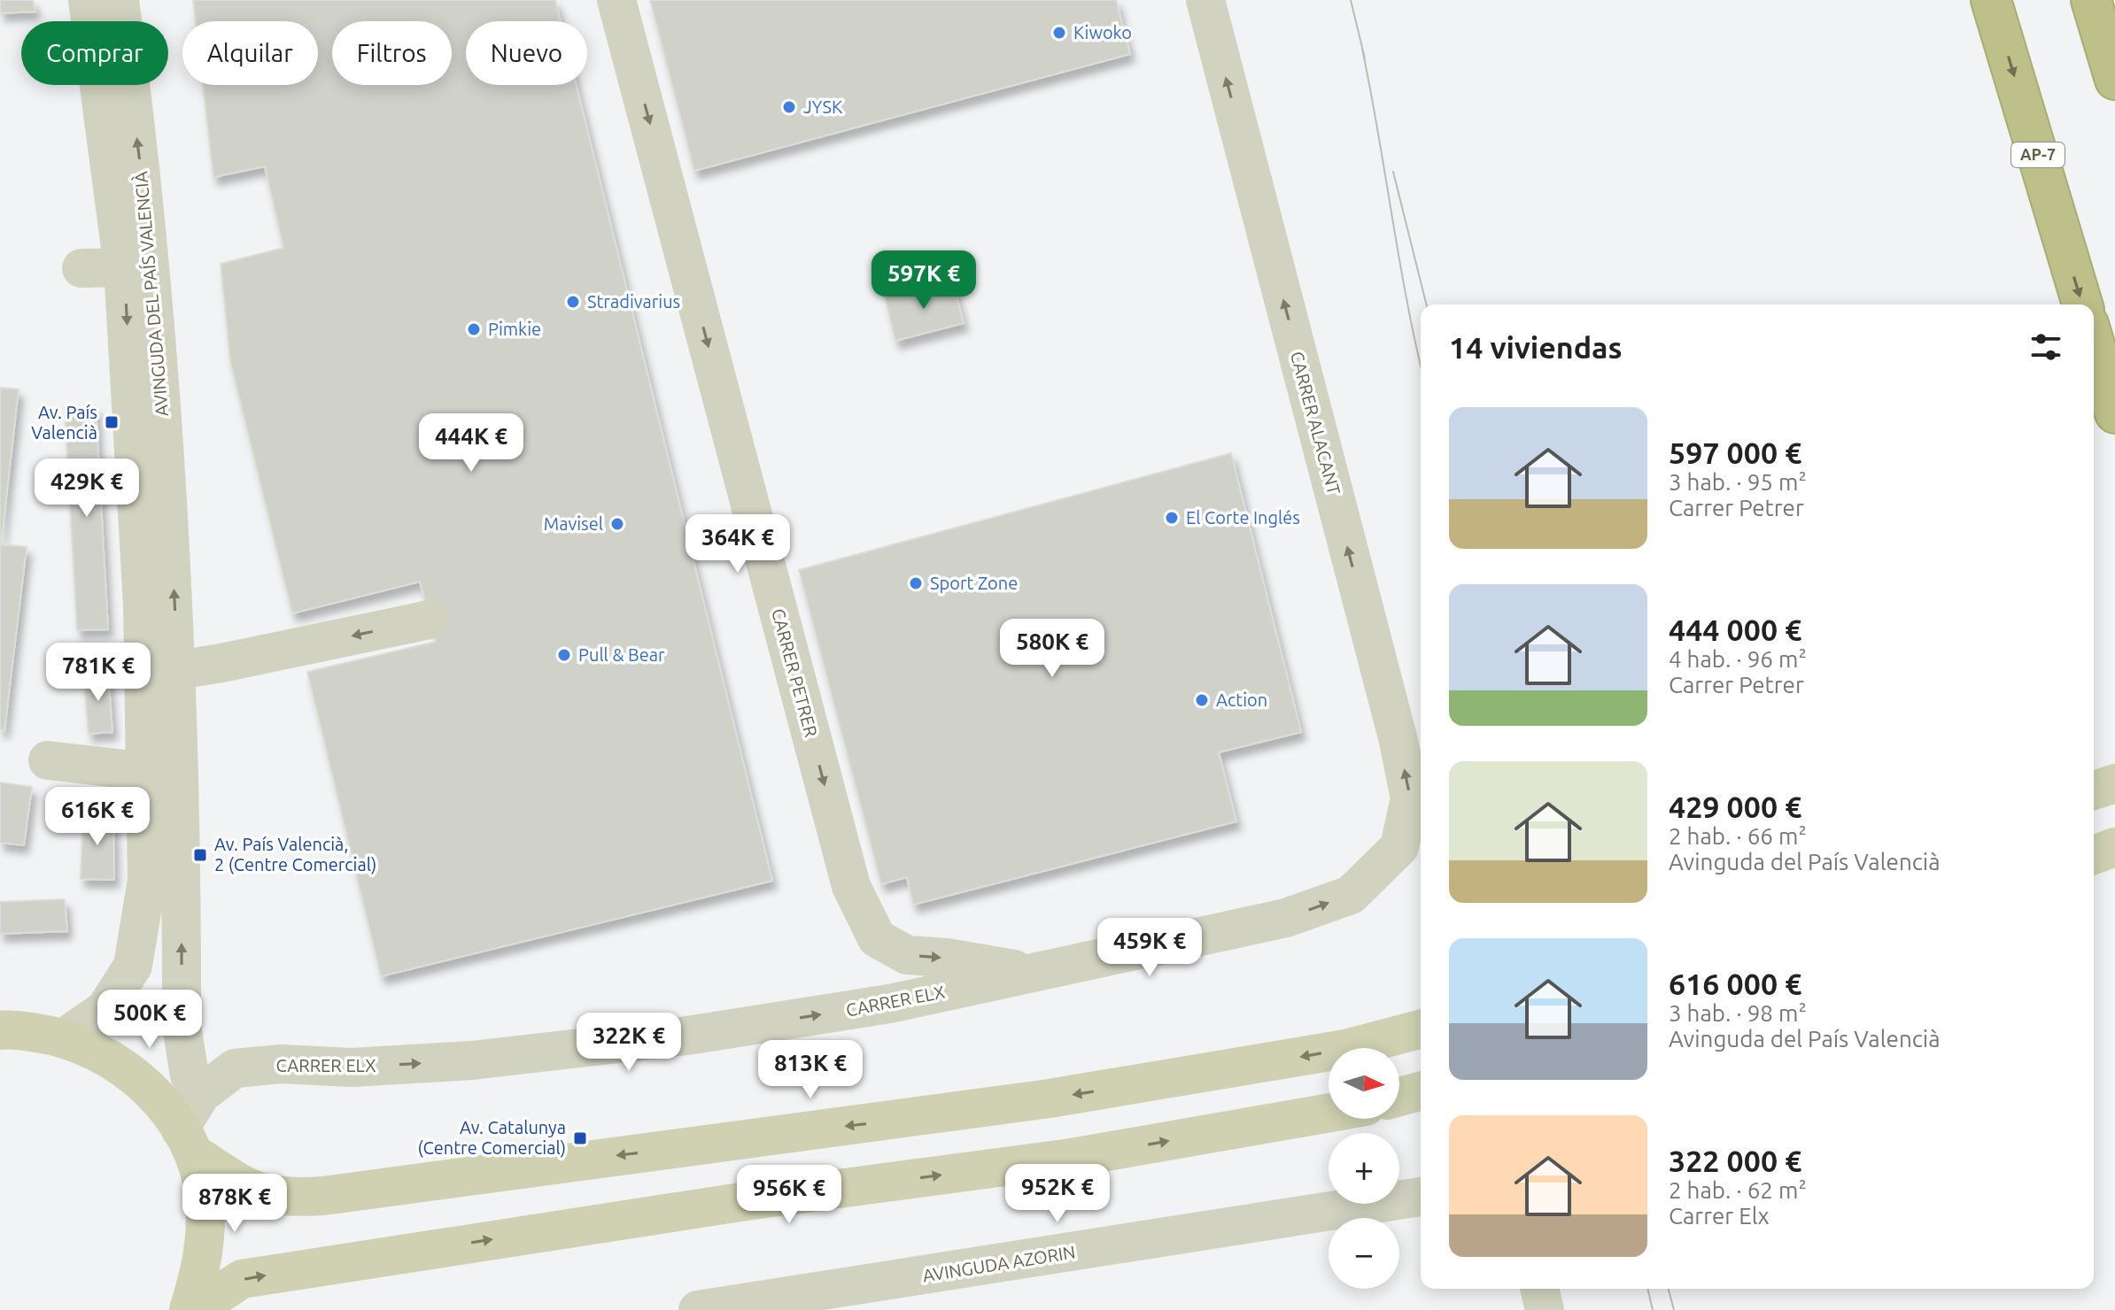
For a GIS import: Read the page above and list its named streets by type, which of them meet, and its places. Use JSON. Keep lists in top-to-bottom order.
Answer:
{
  "streets": {
    "highway": ["AP-7"],
    "street": [
      "AVINGUDA DEL PAÍS VALENCIÀ",
      "CARRER ALACANT",
      "CARRER PETRER",
      "CARRER ELX",
      "AVINGUDA AZORIN"
    ]
  },
  "crossings": [
    ["AVINGUDA DEL PAÍS VALENCIÀ", "CARRER ELX"],
    ["CARRER ALACANT", "CARRER ELX"],
    ["CARRER PETRER", "CARRER ELX"]
  ],
  "one_way": ["CARRER ALACANT", "CARRER PETRER", "CARRER ELX"],
  "places": {
    "other": [
      "Kiwoko",
      "JYSK",
      "Stradivarius",
      "Pimkie",
      "El Corte Inglés",
      "Mavisel",
      "Sport Zone",
      "Pull & Bear",
      "Action"
    ],
    "transit": ["Av. País Valencià", "Av. País Valencià, 2 (Centre Comercial)", "Av. Catalunya (Centre Comercial)"]
  },
  "north": "right",
  "page": {
    "chip": [
      "Comprar",
      "Alquilar",
      "Filtros",
      "Nuevo"
    ],
    "price": [
      "597K €",
      "444K €",
      "429K €",
      "364K €",
      "580K €",
      "781K €",
      "616K €",
      "459K €",
      "500K €",
      "322K €",
      "813K €",
      "952K €",
      "956K €",
      "878K €"
    ],
    "heading": "14 viviendas",
    "list": [
      {
        "name": "597 000 €",
        "note": "3 hab. · 95 m² · Carrer Petrer"
      },
      {
        "name": "444 000 €",
        "note": "4 hab. · 96 m² · Carrer Petrer"
      },
      {
        "name": "429 000 €",
        "note": "2 hab. · 66 m² · Avinguda del País Valencià"
      },
      {
        "name": "616 000 €",
        "note": "3 hab. · 98 m² · Avinguda del País Valencià"
      },
      {
        "name": "322 000 €",
        "note": "2 hab. · 62 m² · Carrer Elx"
      }
    ],
    "map_buttons": ["+", "−"]
  }
}
